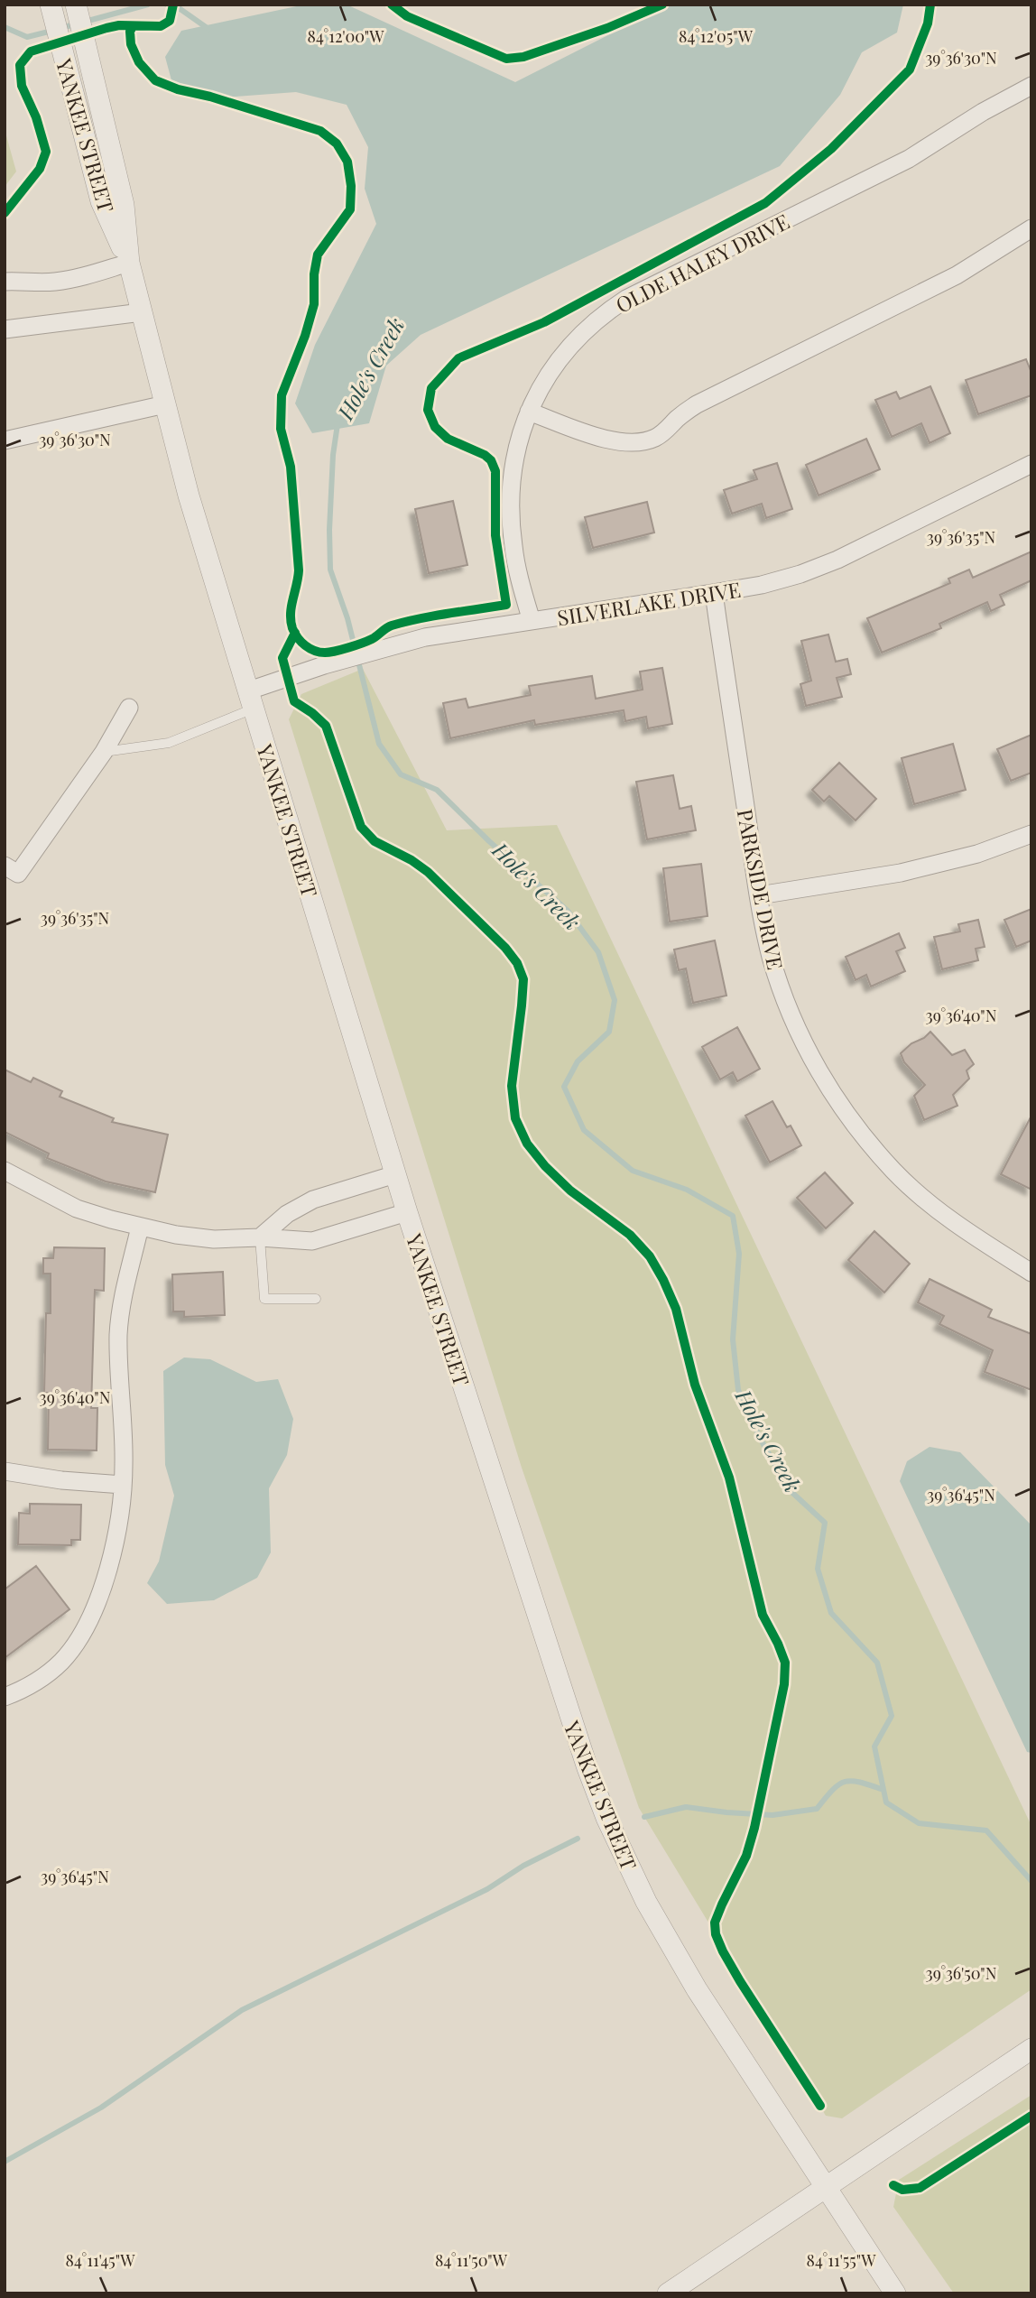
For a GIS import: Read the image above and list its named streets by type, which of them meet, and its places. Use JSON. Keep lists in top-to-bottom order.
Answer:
{
  "streets": {
    "street": [
      "YANKEE STREET",
      "OLDE HALEY DRIVE",
      "SILVERLAKE DRIVE",
      "PARKSIDE DRIVE"
    ]
  },
  "crossings": [
    ["YANKEE STREET", "SILVERLAKE DRIVE"],
    ["OLDE HALEY DRIVE", "SILVERLAKE DRIVE"],
    ["SILVERLAKE DRIVE", "PARKSIDE DRIVE"]
  ],
  "water": ["Hole's Creek"],
  "coordinates": [
    "84°12'00\"W",
    "84°12'05\"W",
    "39°36'30\"N",
    "39°36'35\"N",
    "39°36'40\"N",
    "39°36'45\"N",
    "39°36'50\"N",
    "84°11'45\"W",
    "84°11'50\"W",
    "84°11'55\"W"
  ]
}
